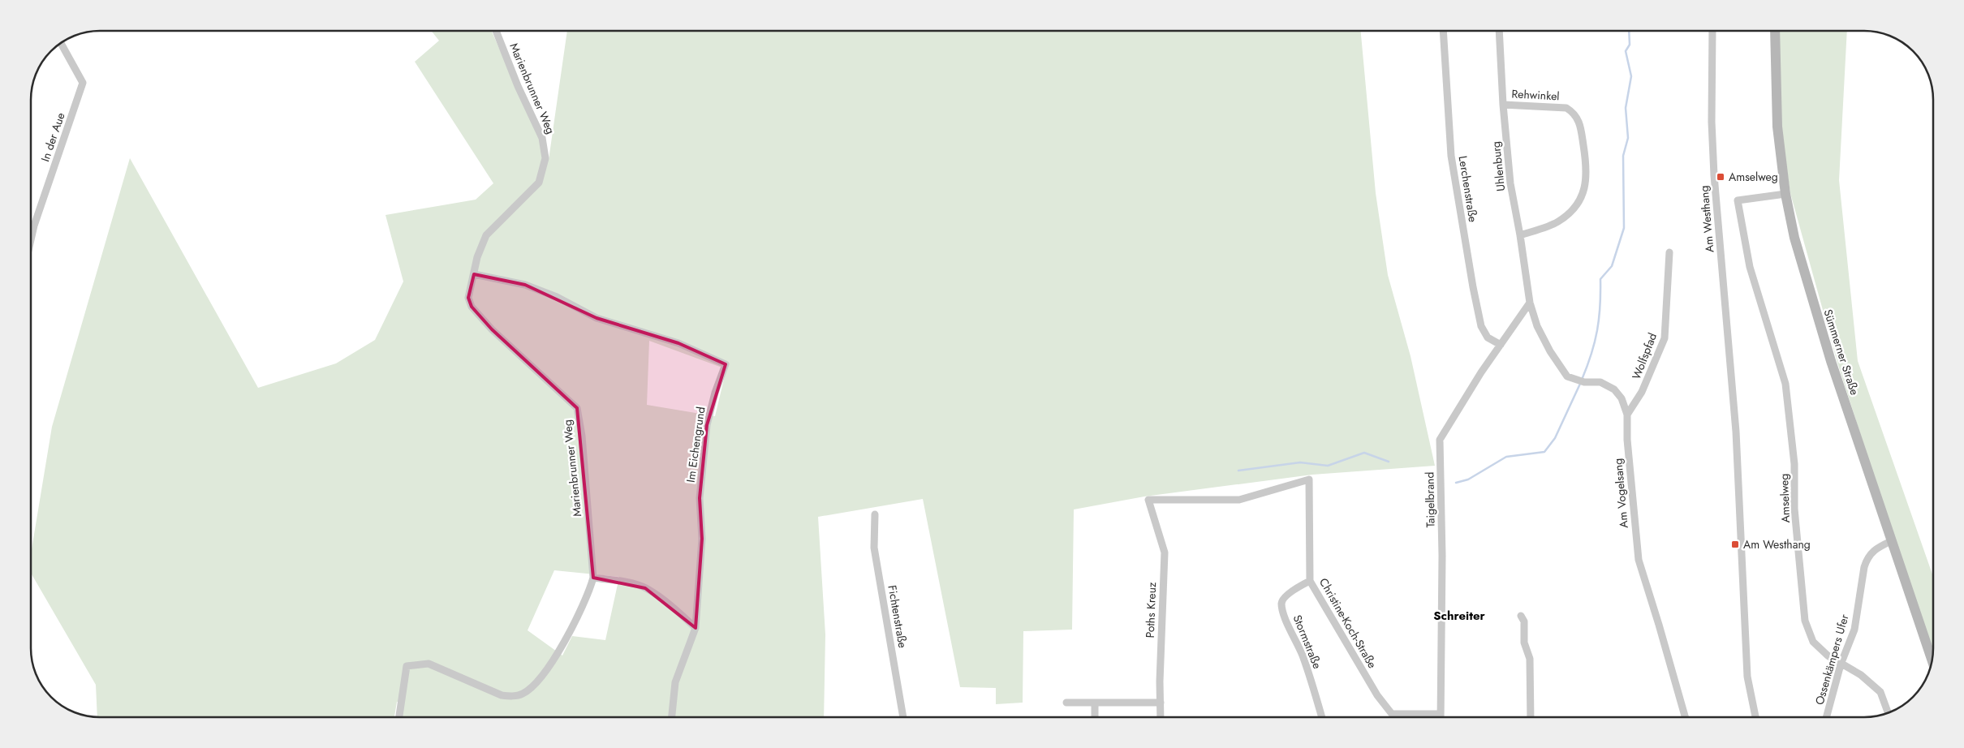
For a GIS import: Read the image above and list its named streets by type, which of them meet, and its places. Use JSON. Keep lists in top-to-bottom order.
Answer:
{
  "streets": {
    "main road": ["Sümmerner Straße"],
    "street": [
      "Marienbrunner Weg",
      "Rehwinkel",
      "In der Aue",
      "Uhlenburg",
      "Lerchenstraße",
      "Am Westhang",
      "Wolfspfad",
      "Im Eichengrund",
      "Am Vogelsang",
      "Amselweg",
      "Taigelbrand",
      "Poths Kreuz",
      "Fichtenstraße",
      "Christine-Koch-Straße",
      "Stormstraße",
      "Ossenkämpers Ufer"
    ]
  },
  "crossings": [
    ["Marienbrunner Weg", "Im Eichengrund"],
    ["Rehwinkel", "Uhlenburg"],
    ["Uhlenburg", "Am Vogelsang"],
    ["Uhlenburg", "Taigelbrand"],
    ["Lerchenstraße", "Taigelbrand"],
    ["Sümmerner Straße", "Amselweg"],
    ["Sümmerner Straße", "Ossenkämpers Ufer"],
    ["Wolfspfad", "Am Vogelsang"],
    ["Am Vogelsang", "Taigelbrand"],
    ["Amselweg", "Ossenkämpers Ufer"],
    ["Taigelbrand", "Christine-Koch-Straße"],
    ["Poths Kreuz", "Christine-Koch-Straße"],
    ["Christine-Koch-Straße", "Stormstraße"]
  ],
  "districts": ["Schreiter"],
  "places": {
    "transit": ["Amselweg", "Am Westhang"]
  }
}
